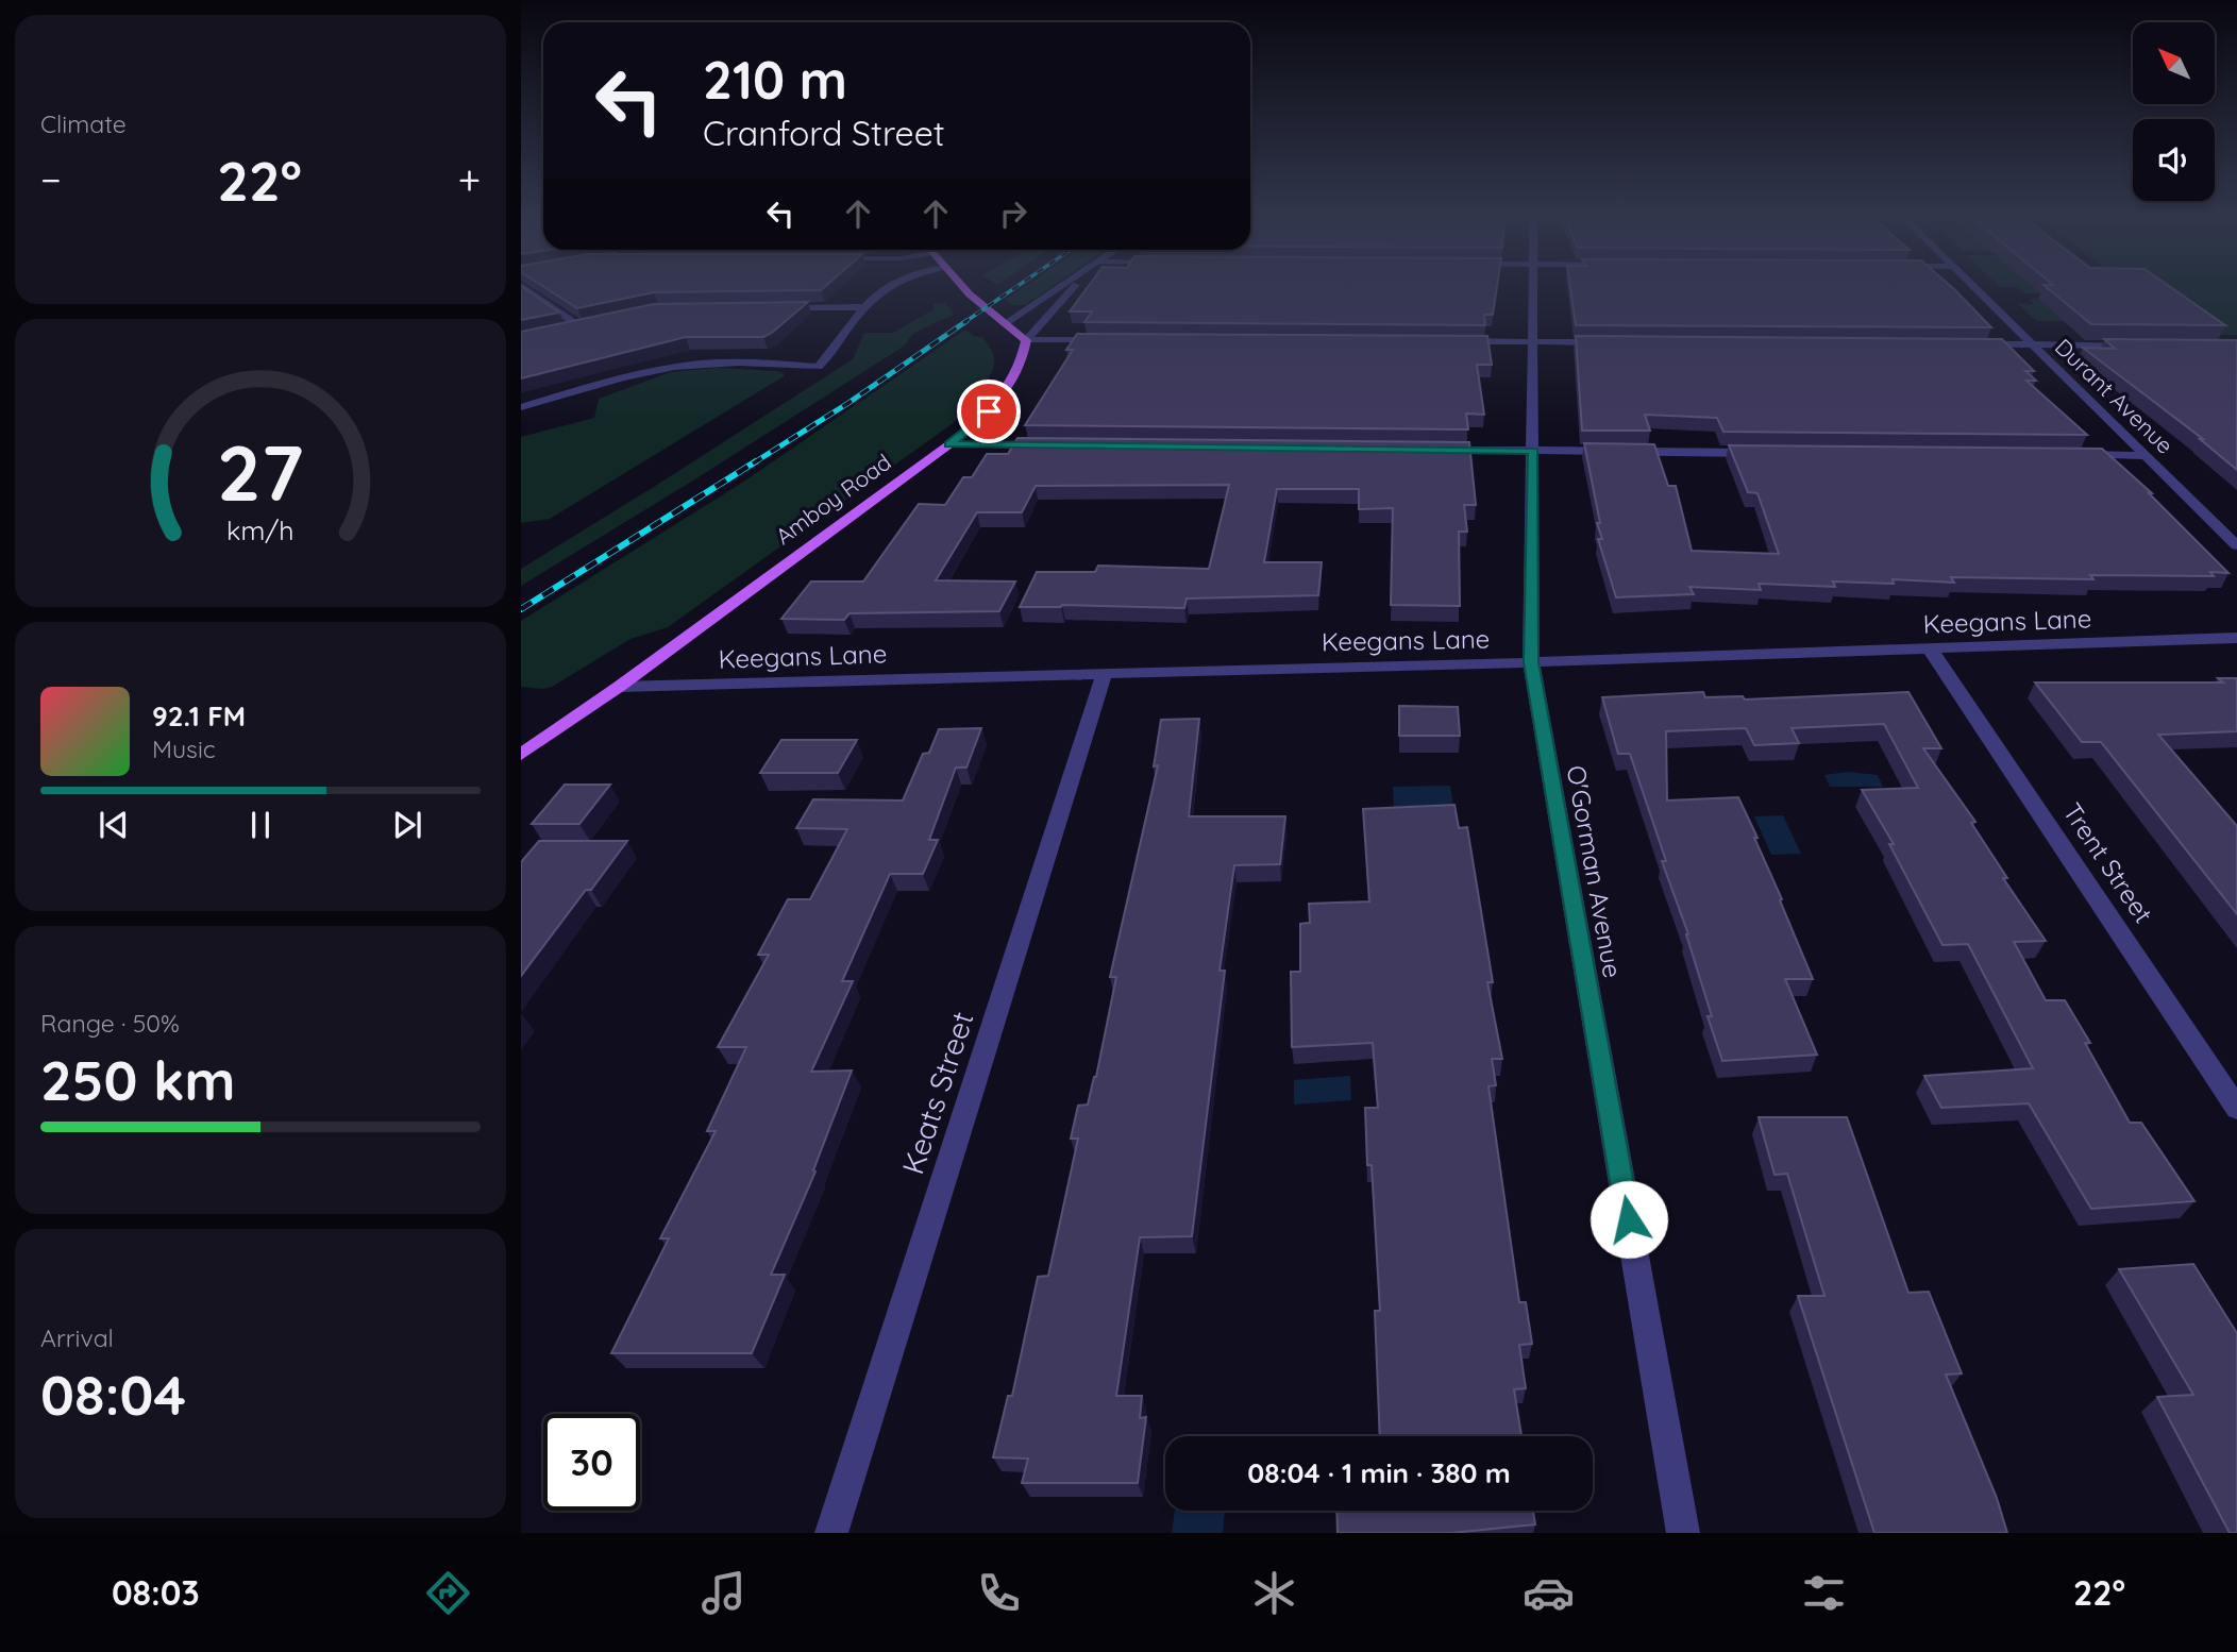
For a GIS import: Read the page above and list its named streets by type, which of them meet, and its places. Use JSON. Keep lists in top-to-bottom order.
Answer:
{
  "streets": {
    "main road": ["Amboy Road"],
    "street": [
      "Durant Avenue",
      "Keegans Lane",
      "Trent Street",
      "O'Gorman Avenue",
      "Keats Street"
    ]
  },
  "crossings": [
    ["Amboy Road", "Keegans Lane"],
    ["Keegans Lane", "Trent Street"],
    ["Keegans Lane", "O'Gorman Avenue"],
    ["Keegans Lane", "Keats Street"]
  ],
  "north": "top left",
  "page": {
    "tile": [
      "Climate",
      ["Range · 50%", "250 km"],
      ["Arrival", "08:04"]
    ],
    "turn": ["210 m", "Cranford Street"],
    "heat": ["−", "22°", "+"],
    "song": ["92.1 FM", "Music"],
    "limit": "30",
    "trip": "08:04 · 1 min · 380 m",
    "tabs": ["08:03", "22°"],
    "gauge": ["27", "km/h"]
  }
}
